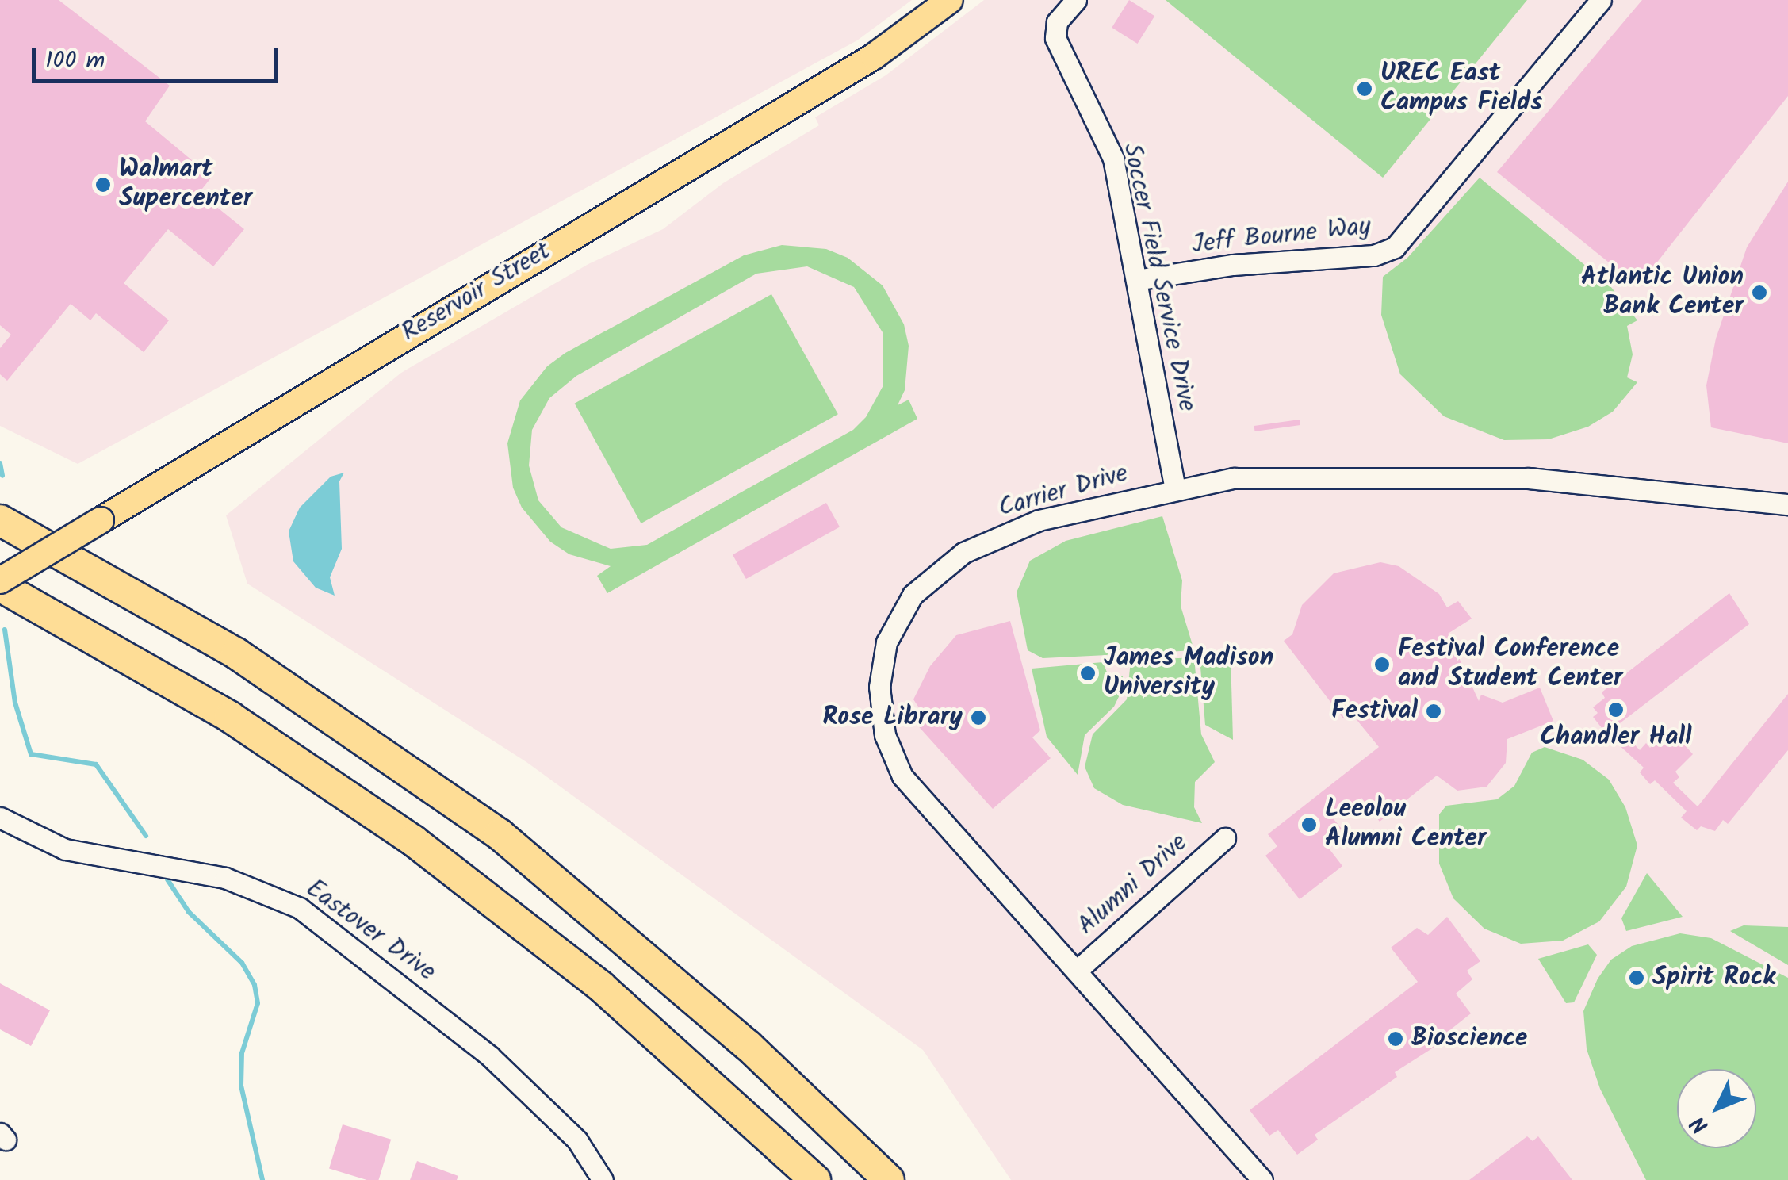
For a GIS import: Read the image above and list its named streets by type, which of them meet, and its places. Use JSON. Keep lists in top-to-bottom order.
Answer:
{
  "streets": {
    "main road": ["Reservoir Street"],
    "street": [
      "Jeff Bourne Way",
      "Soccer Field Service Drive",
      "Carrier Drive",
      "Alumni Drive",
      "Eastover Drive"
    ]
  },
  "crossings": [
    ["Jeff Bourne Way", "Soccer Field Service Drive"],
    ["Soccer Field Service Drive", "Carrier Drive"],
    ["Carrier Drive", "Alumni Drive"]
  ],
  "places": [
    "UREC East Campus Fields",
    "Walmart Supercenter",
    "Atlantic Union Bank Center",
    "Festival Conference and Student Center",
    "James Madison University",
    "Chandler Hall",
    "Festival",
    "Rose Library",
    "Leeolou Alumni Center",
    "Spirit Rock",
    "Bioscience"
  ],
  "scale_bar": "100 m",
  "north": "bottom left"
}
